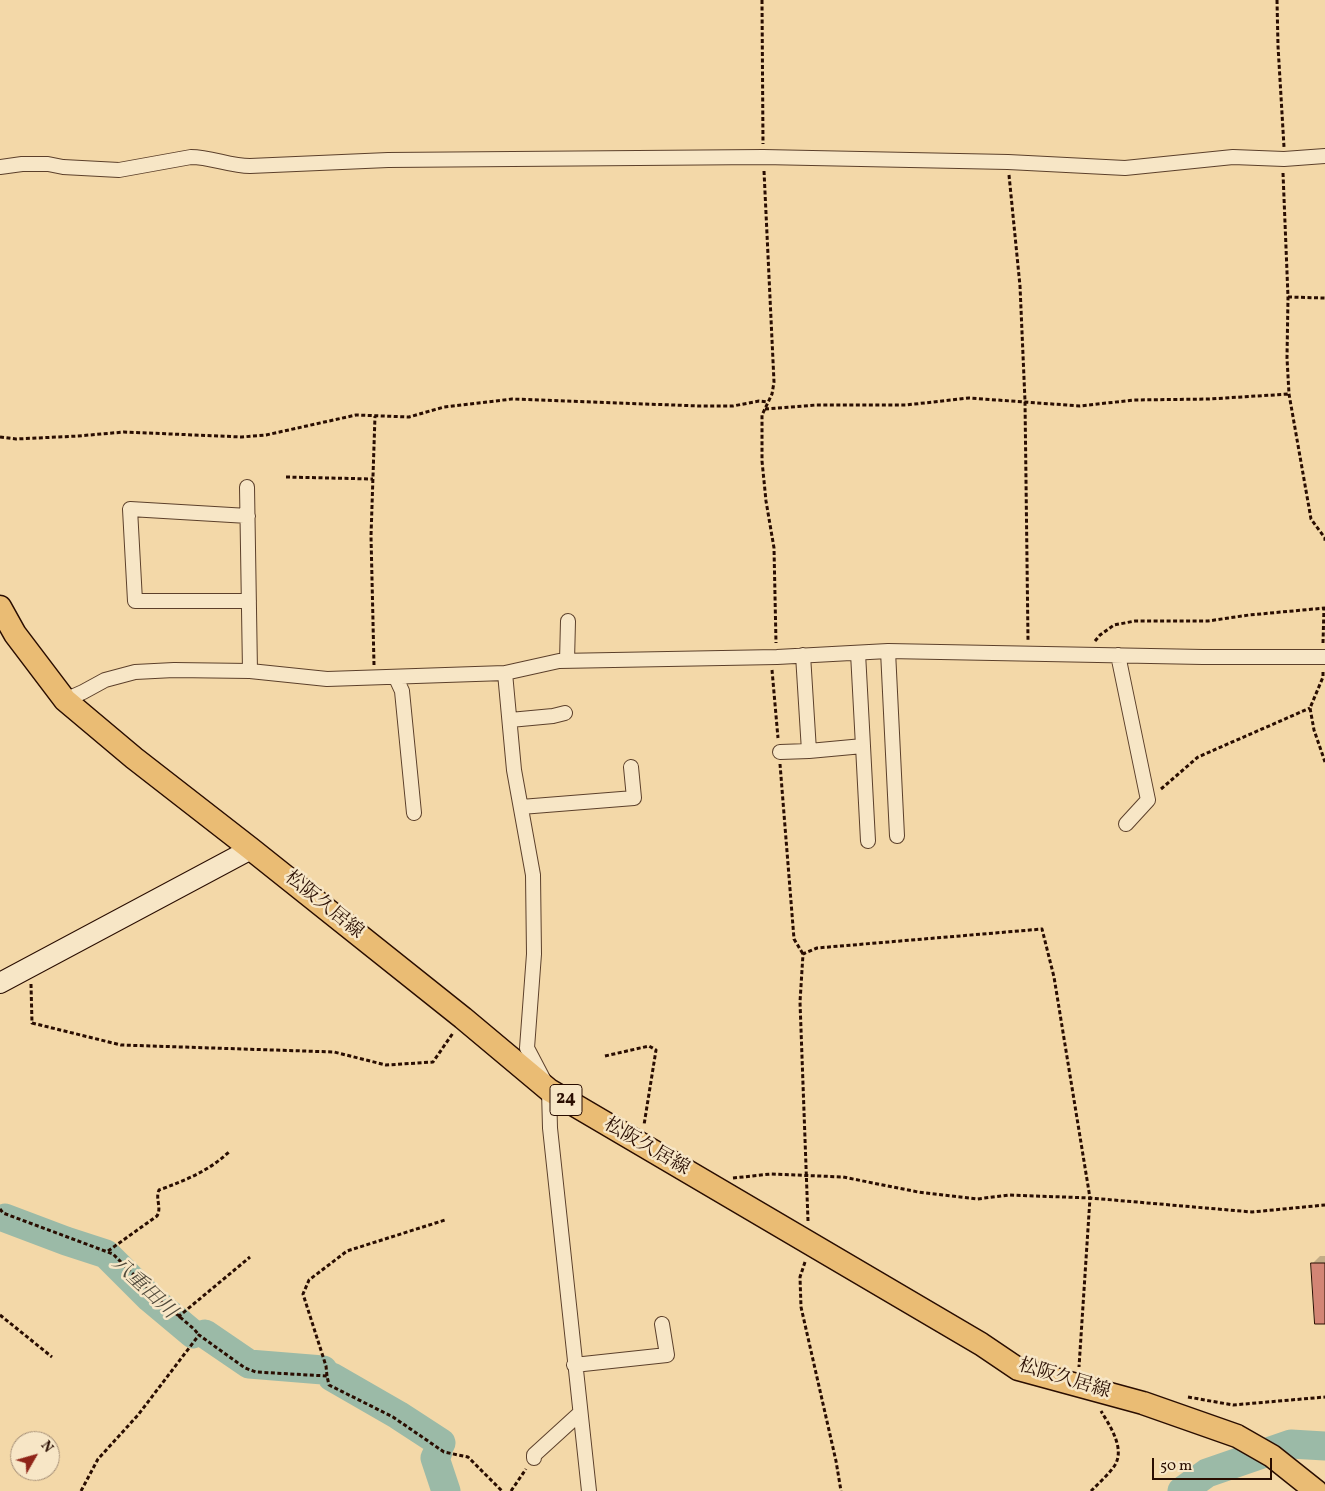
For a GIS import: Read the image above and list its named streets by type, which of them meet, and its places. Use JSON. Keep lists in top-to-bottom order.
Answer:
{
  "streets": {
    "main road": ["松阪久居線", "24"]
  },
  "water": ["八重田川"],
  "scale_bar": "50 m",
  "north": "top right"
}
